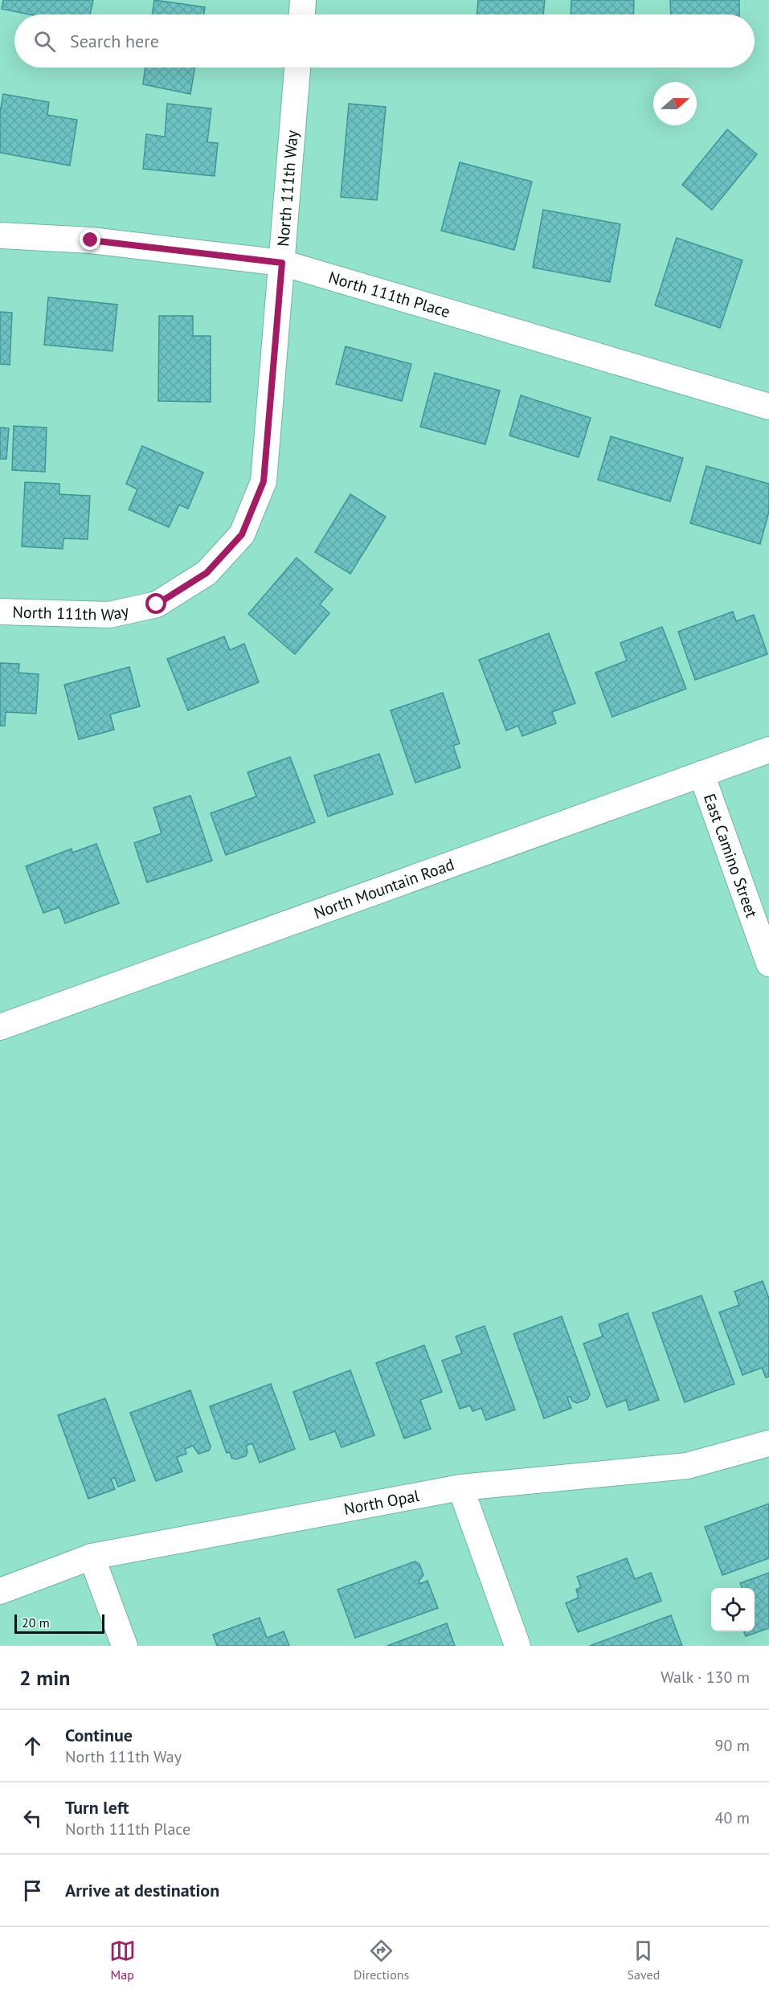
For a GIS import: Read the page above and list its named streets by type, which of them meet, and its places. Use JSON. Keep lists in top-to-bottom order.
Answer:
{
  "streets": {
    "street": [
      "North 111th Way",
      "North 111th Place",
      "East Camino Street",
      "North Mountain Road",
      "North Opal"
    ]
  },
  "crossings": [
    ["North 111th Way", "North 111th Place"],
    ["East Camino Street", "North Mountain Road"]
  ],
  "scale_bar": "20 m",
  "north": "right",
  "page": {
    "search": "Search here",
    "scale": "20 m",
    "heading": ["2 min", "Walk · 130 m"],
    "list": [
      ["Continue", "North 111th Way", "90 m"],
      ["Turn left", "North 111th Place", "40 m"],
      "Arrive at destination"
    ],
    "nav": ["Map", "Directions", "Saved"]
  }
}
